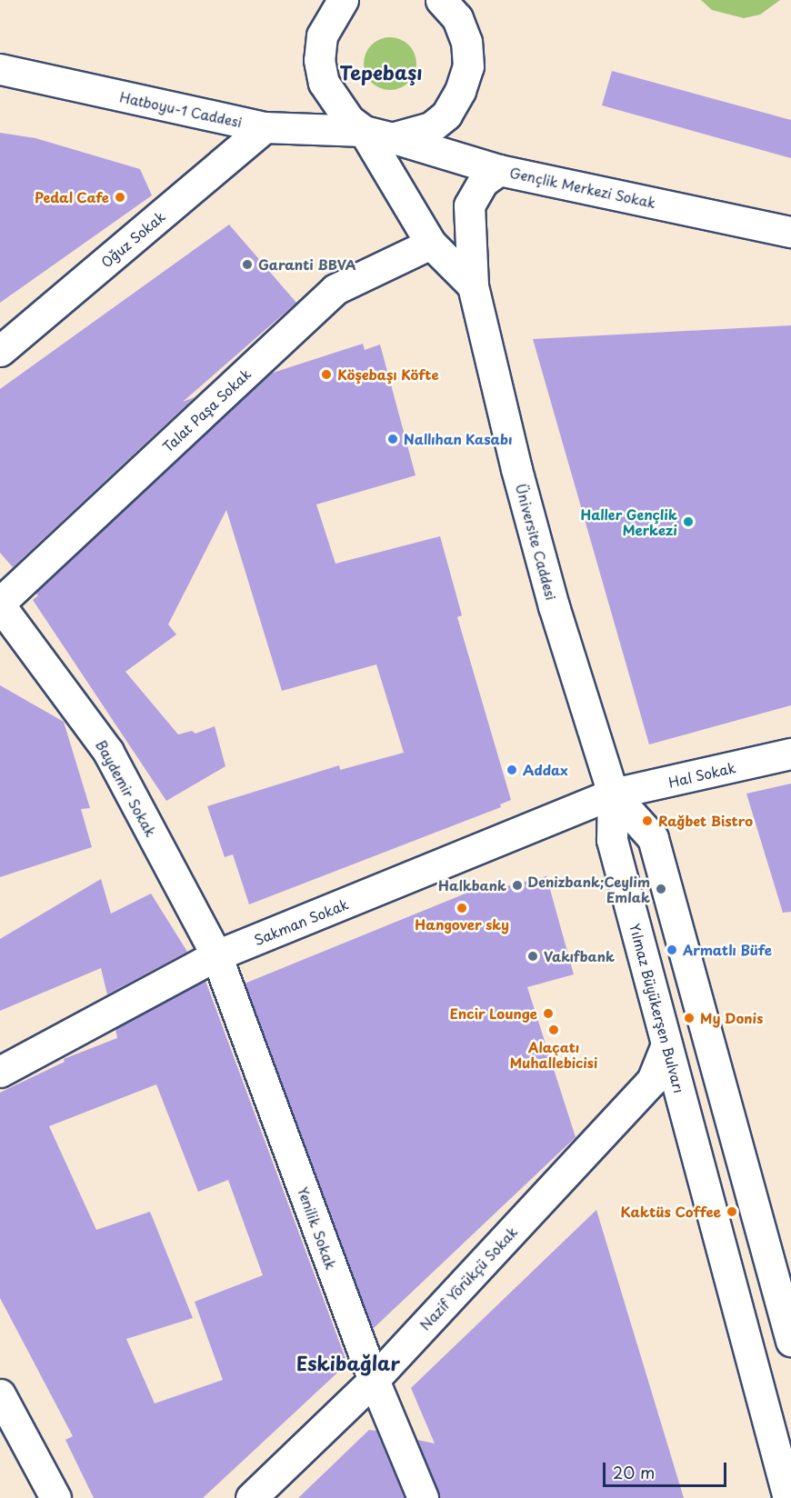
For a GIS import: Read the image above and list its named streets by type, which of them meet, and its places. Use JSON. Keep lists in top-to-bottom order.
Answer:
{
  "streets": {
    "street": [
      "Hatboyu-1 Caddesi",
      "Gençlik Merkezi Sokak",
      "Oğuz Sokak",
      "Talat Paşa Sokak",
      "Üniversite Caddesi",
      "Hal Sokak",
      "Baydemir Sokak",
      "Sakman Sokak",
      "Yılmaz Büyükerşen Bulvarı",
      "Yenilik Sokak",
      "Nazif Yörükçü Sokak"
    ]
  },
  "crossings": [
    ["Hatboyu-1 Caddesi", "Oğuz Sokak"],
    ["Talat Paşa Sokak", "Baydemir Sokak"],
    ["Üniversite Caddesi", "Hal Sokak"],
    ["Üniversite Caddesi", "Sakman Sokak"],
    ["Üniversite Caddesi", "Yılmaz Büyükerşen Bulvarı"],
    ["Hal Sokak", "Sakman Sokak"],
    ["Hal Sokak", "Yılmaz Büyükerşen Bulvarı"],
    ["Baydemir Sokak", "Sakman Sokak"],
    ["Baydemir Sokak", "Yenilik Sokak"],
    ["Sakman Sokak", "Yılmaz Büyükerşen Bulvarı"],
    ["Sakman Sokak", "Yenilik Sokak"],
    ["Yılmaz Büyükerşen Bulvarı", "Nazif Yörükçü Sokak"],
    ["Yenilik Sokak", "Nazif Yörükçü Sokak"]
  ],
  "districts": ["Tepebaşı", "Eskibağlar"],
  "places": [
    "Pedal Cafe",
    "Garanti BBVA",
    "Köşebaşı Köfte",
    "Nallıhan Kasabı",
    "Haller Gençlik Merkezi",
    "Addax",
    "Rağbet Bistro",
    "Halkbank",
    "Denizbank;Ceylim Emlak",
    "Hangover sky",
    "Armatlı Büfe",
    "Vakıfbank",
    "Encir Lounge",
    "My Donis",
    "Alaçatı Muhallebicisi",
    "Kaktüs Coffee"
  ],
  "scale_bar": "20 m"
}
